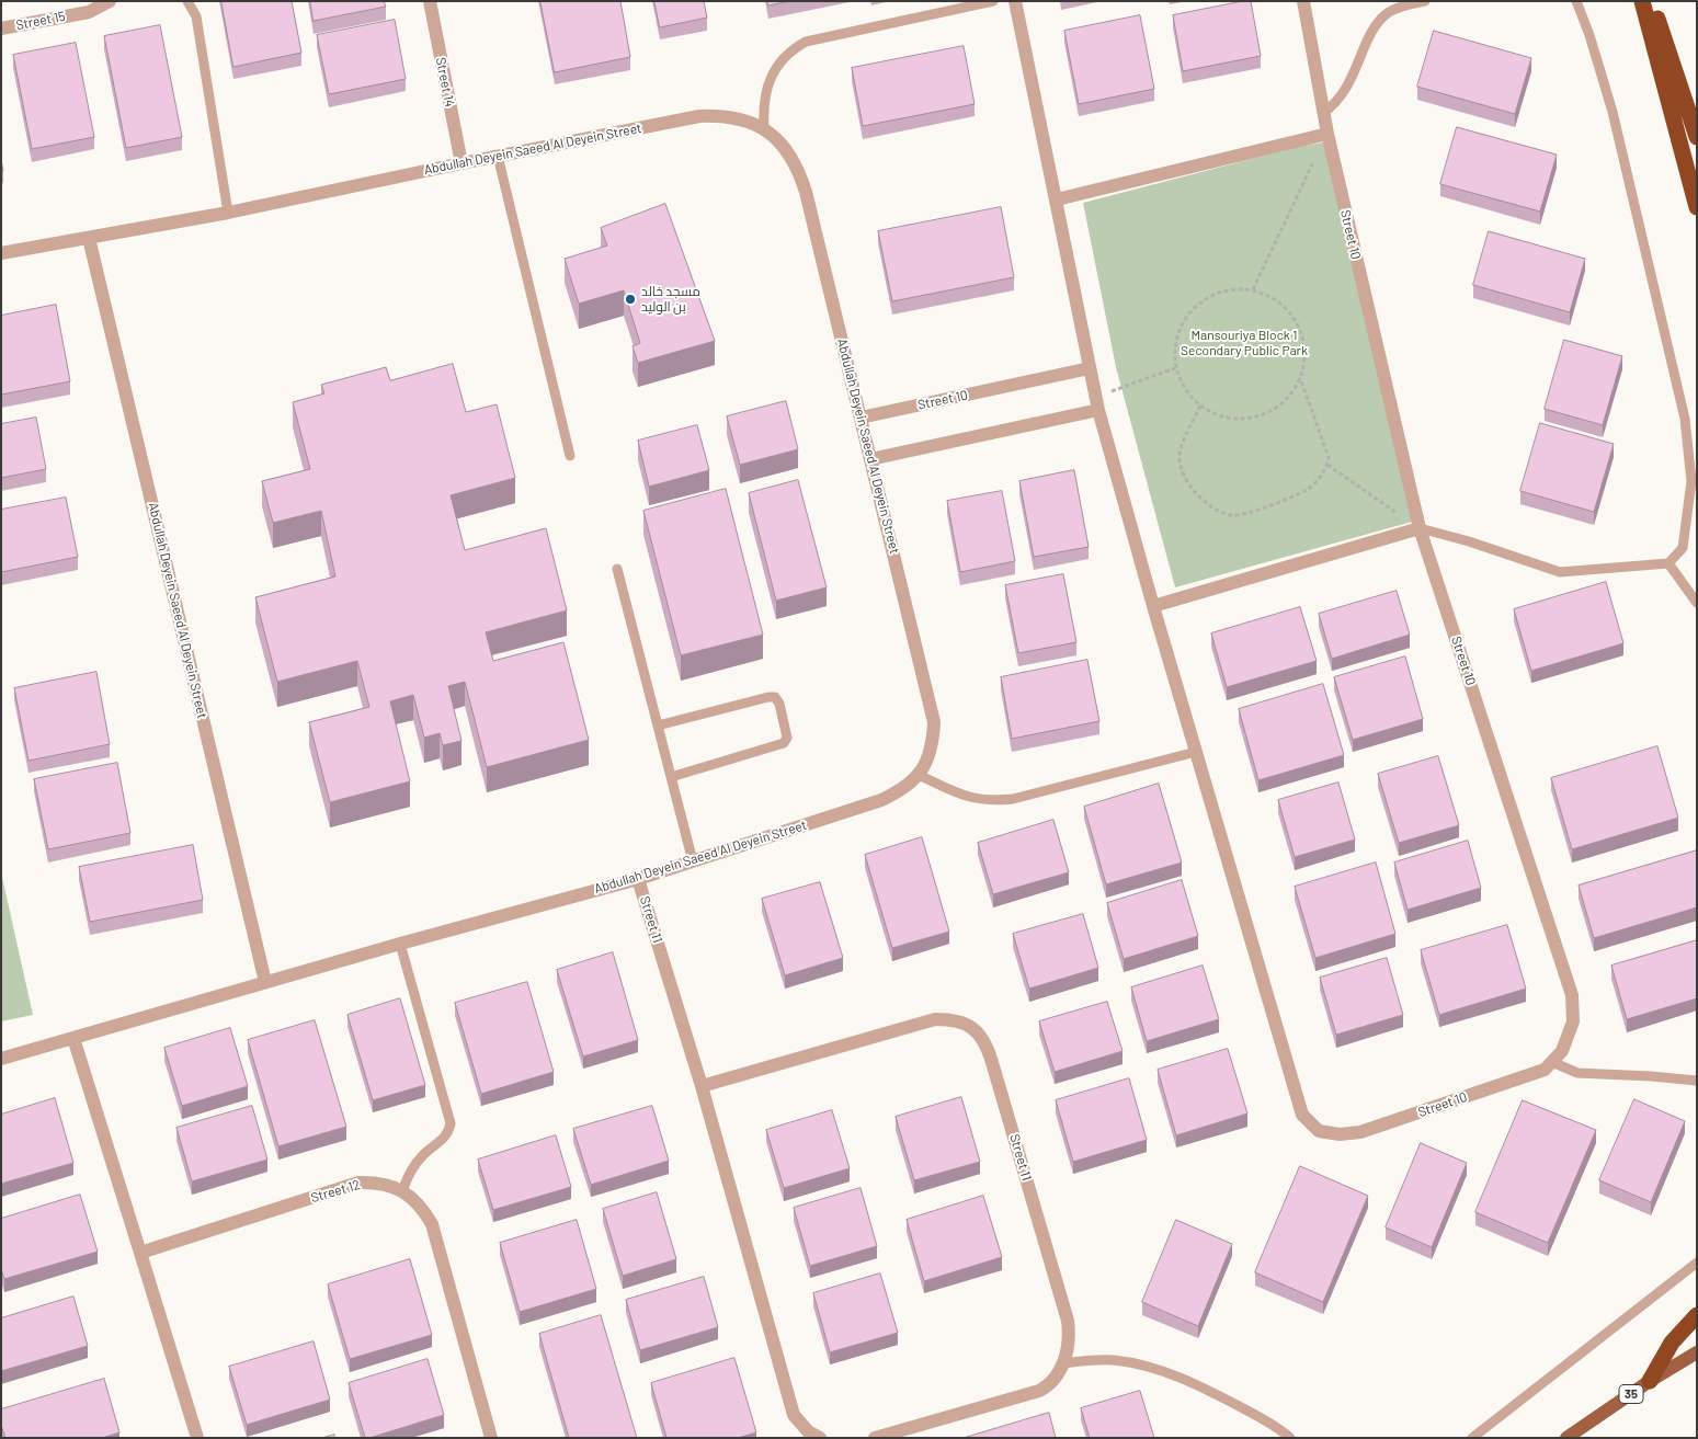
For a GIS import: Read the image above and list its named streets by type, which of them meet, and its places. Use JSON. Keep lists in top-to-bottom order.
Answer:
{
  "streets": {
    "main road": ["35"],
    "street": [
      "Street 15",
      "Street 14",
      "Abdullah Deyein Saeed Al Deyein Street",
      "Street 10",
      "Street 11",
      "Street 12"
    ]
  },
  "crossings": [
    ["Street 14", "Abdullah Deyein Saeed Al Deyein Street"],
    ["Abdullah Deyein Saeed Al Deyein Street", "Street 10"],
    ["Abdullah Deyein Saeed Al Deyein Street", "Street 11"]
  ],
  "parks": ["Mansouriya Block 1 Secondary Public Park"],
  "places": ["مسجد خالد بن الوليد"]
}
